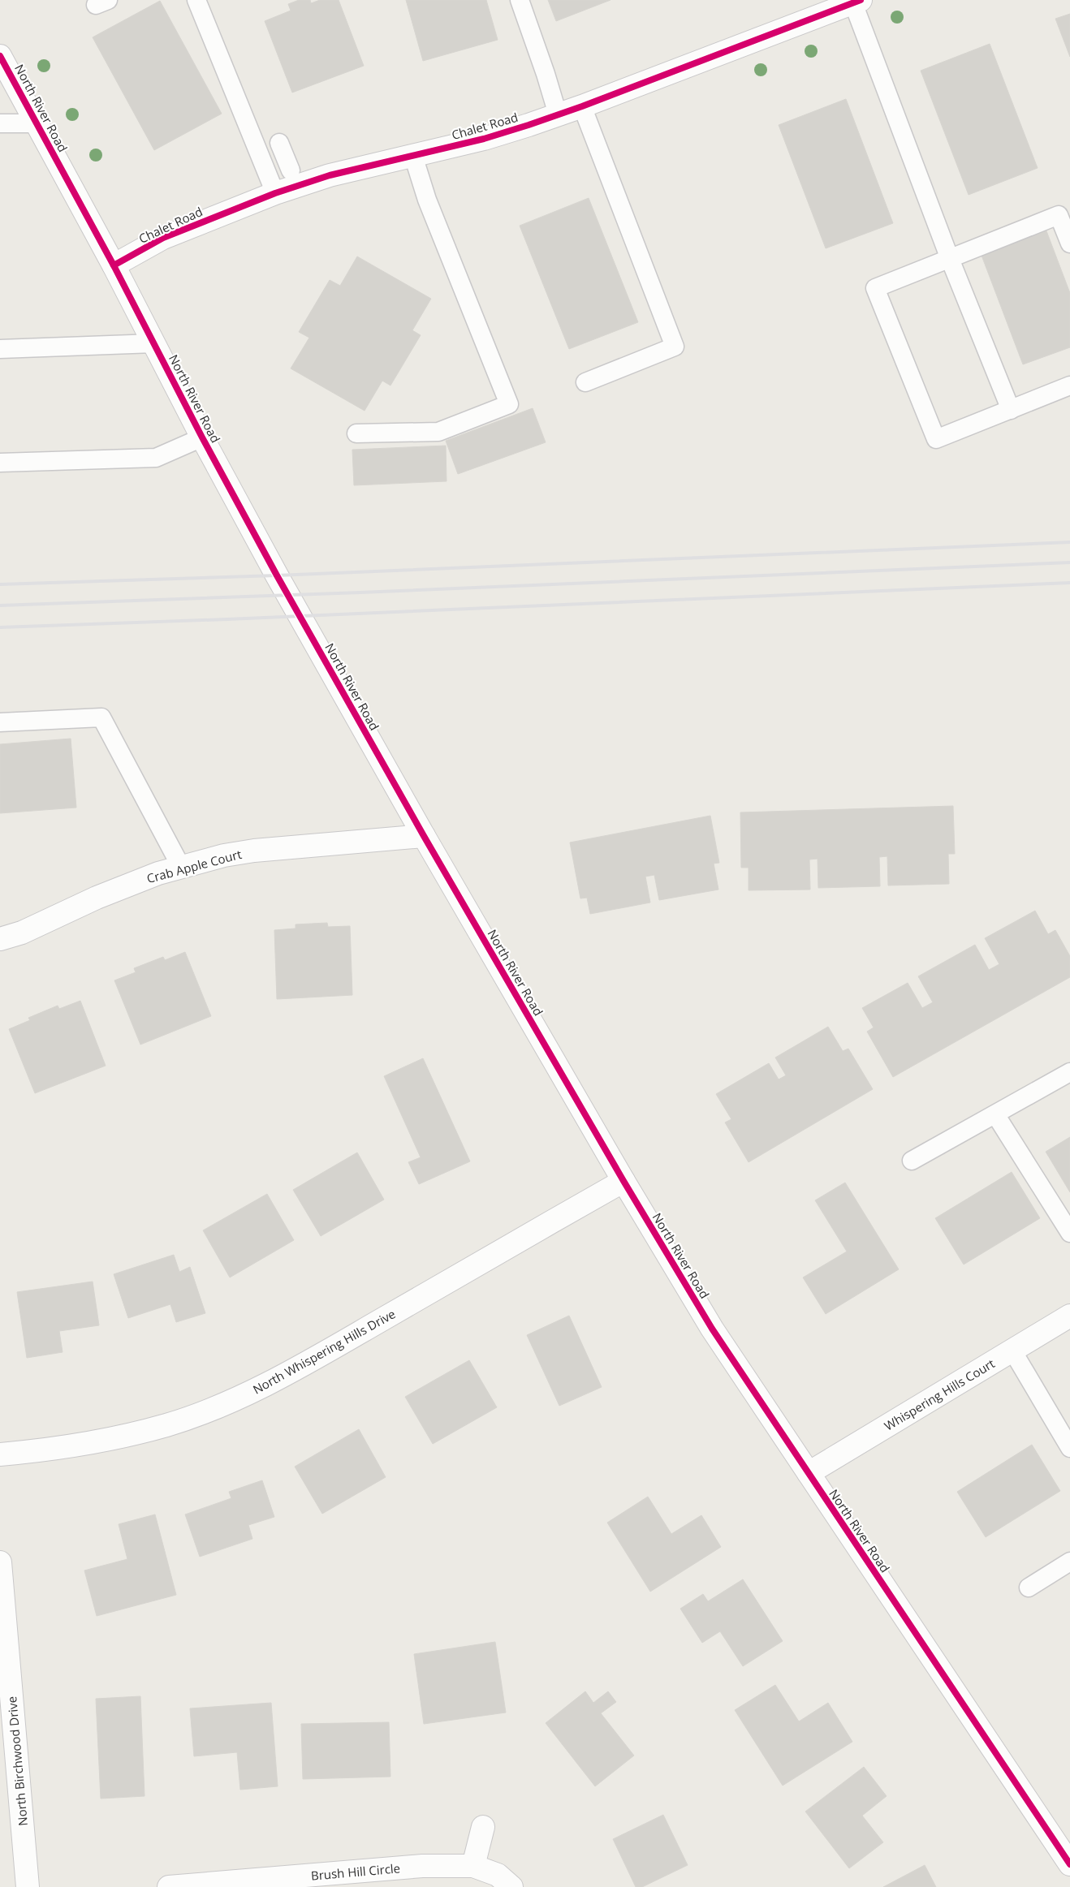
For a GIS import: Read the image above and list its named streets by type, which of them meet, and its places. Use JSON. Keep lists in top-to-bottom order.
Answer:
{
  "streets": {
    "street": [
      "North River Road",
      "Chalet Road",
      "Crab Apple Court",
      "North Whispering Hills Drive",
      "Whispering Hills Court",
      "North Birchwood Drive",
      "Brush Hill Circle"
    ]
  },
  "crossings": [
    ["North River Road", "Chalet Road"],
    ["North River Road", "Crab Apple Court"],
    ["North River Road", "North Whispering Hills Drive"],
    ["North River Road", "Whispering Hills Court"]
  ]
}
